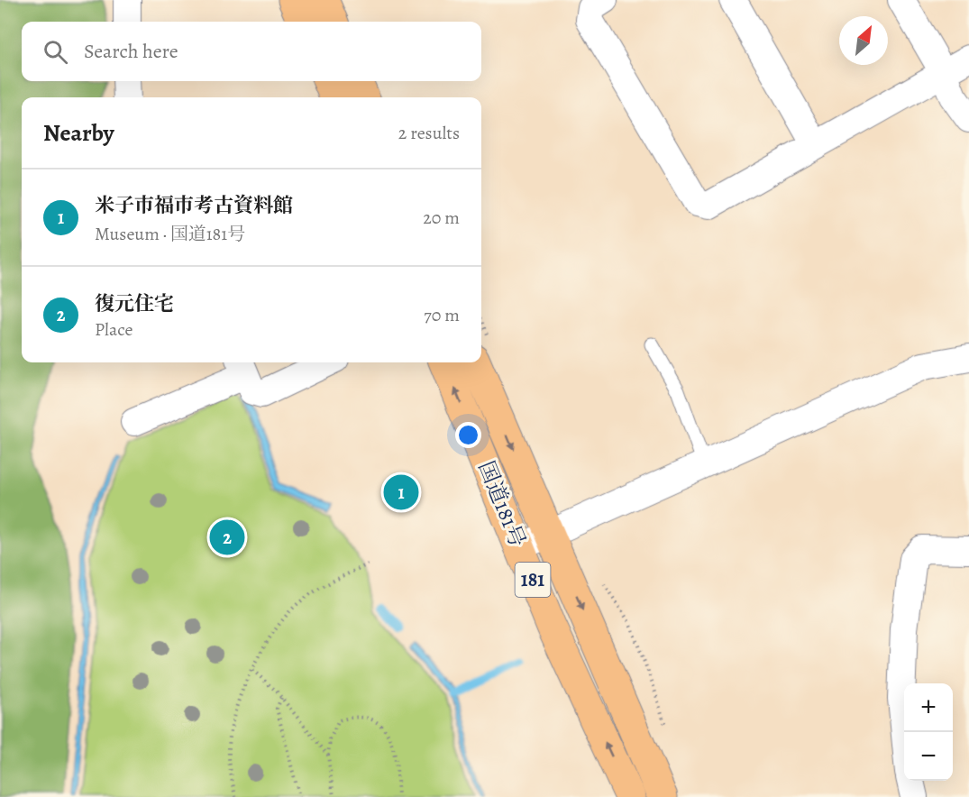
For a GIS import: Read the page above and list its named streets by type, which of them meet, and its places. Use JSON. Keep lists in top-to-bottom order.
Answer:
{
  "streets": {
    "highway": ["国道181号", "181"]
  },
  "north": "top right",
  "page": {
    "search": "Search here",
    "heading": ["Nearby", "2 results"],
    "list": [
      {
        "mark": "1",
        "name": "米子市福市考古資料館",
        "note": "Museum · 国道181号",
        "value": "20 m"
      },
      {
        "mark": "2",
        "name": "復元住宅",
        "note": "Place",
        "value": "70 m"
      }
    ],
    "pins": ["1", "2"],
    "map_buttons": ["+", "−"]
  }
}
